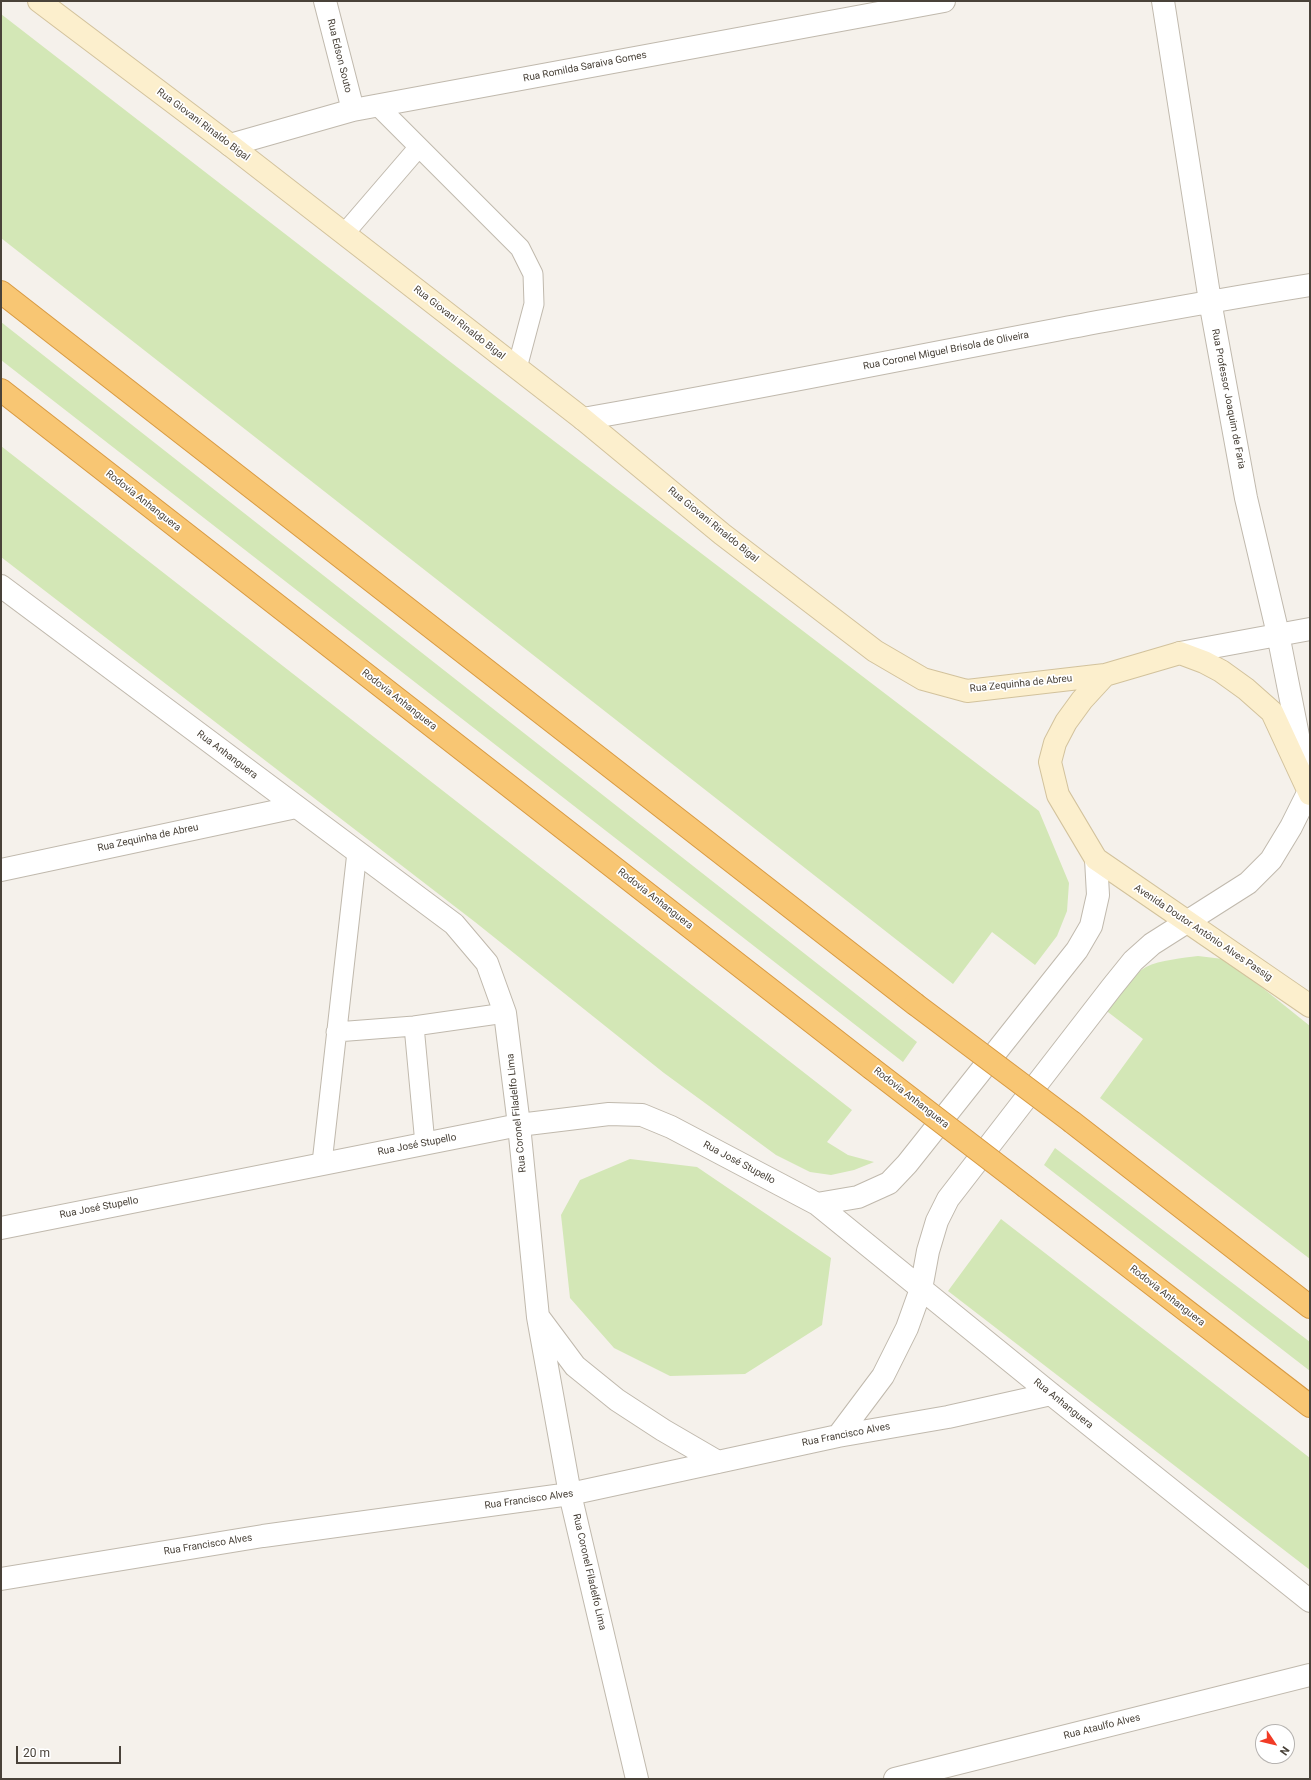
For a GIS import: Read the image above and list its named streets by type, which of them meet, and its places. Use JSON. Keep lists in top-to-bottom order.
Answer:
{
  "streets": {
    "highway": ["Rodovia Anhanguera"],
    "main road": ["Rua Giovani Rinaldo Bigal", "Rua Zequinha de Abreu", "Avenida Doutor Antônio Alves Passig"],
    "street": [
      "Rua Edson Souto",
      "Rua Romilda Saraiva Gomes",
      "Rua Coronel Miguel Brisola de Oliveira",
      "Rua Professor Joaquim de Faria",
      "Rua Anhanguera",
      "Rua Coronel Filadelfo Lima",
      "Rua José Stupello",
      "Rua Francisco Alves",
      "Rua Ataulfo Alves"
    ]
  },
  "crossings": [
    ["Rua Edson Souto", "Rua Romilda Saraiva Gomes"],
    ["Rua Romilda Saraiva Gomes", "Rua Giovani Rinaldo Bigal"],
    ["Rua Giovani Rinaldo Bigal", "Rua Coronel Miguel Brisola de Oliveira"],
    ["Rua Giovani Rinaldo Bigal", "Rua Zequinha de Abreu"],
    ["Rua Coronel Miguel Brisola de Oliveira", "Rua Professor Joaquim de Faria"],
    ["Rua Professor Joaquim de Faria", "Rua Zequinha de Abreu"],
    ["Rua Zequinha de Abreu", "Rua Anhanguera"],
    ["Rua Anhanguera", "Rua Coronel Filadelfo Lima"],
    ["Rua Anhanguera", "Rua José Stupello"],
    ["Rua Anhanguera", "Rua Francisco Alves"],
    ["Rua Coronel Filadelfo Lima", "Rua José Stupello"],
    ["Rua Coronel Filadelfo Lima", "Rua Francisco Alves"]
  ],
  "scale_bar": "20 m",
  "north": "bottom right"
}
